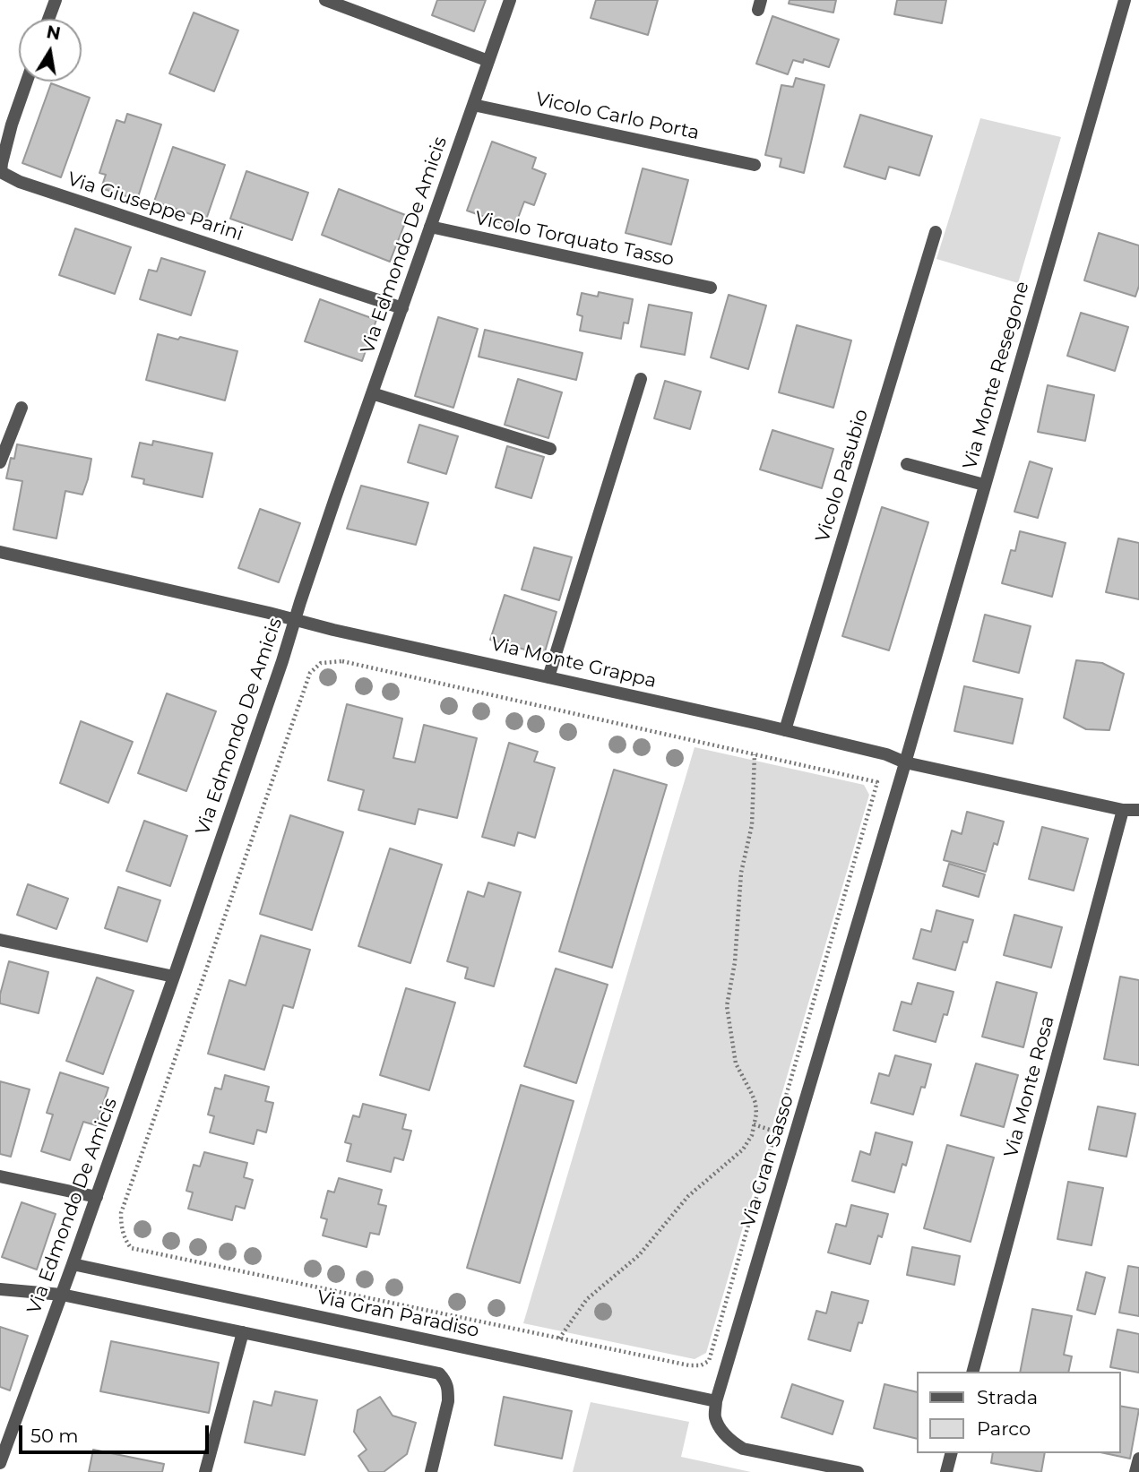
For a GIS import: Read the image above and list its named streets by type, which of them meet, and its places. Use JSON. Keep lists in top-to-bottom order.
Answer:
{
  "streets": {
    "street": [
      "Vicolo Carlo Porta",
      "Via Giuseppe Parini",
      "Vicolo Torquato Tasso",
      "Via Edmondo De Amicis",
      "Via Monte Resegone",
      "Vicolo Pasubio",
      "Via Monte Grappa",
      "Via Monte Rosa",
      "Via Gran Sasso",
      "Via Gran Paradiso"
    ]
  },
  "crossings": [
    ["Vicolo Carlo Porta", "Via Edmondo De Amicis"],
    ["Via Giuseppe Parini", "Via Edmondo De Amicis"],
    ["Vicolo Torquato Tasso", "Via Edmondo De Amicis"],
    ["Via Edmondo De Amicis", "Via Monte Grappa"],
    ["Via Edmondo De Amicis", "Via Gran Paradiso"],
    ["Via Monte Resegone", "Via Monte Grappa"],
    ["Via Monte Resegone", "Via Gran Sasso"],
    ["Vicolo Pasubio", "Via Monte Grappa"],
    ["Via Monte Grappa", "Via Monte Rosa"],
    ["Via Monte Grappa", "Via Gran Sasso"],
    ["Via Gran Sasso", "Via Gran Paradiso"]
  ],
  "legend": ["Strada", "Parco"],
  "scale_bar": "50 m",
  "north": "top"
}
